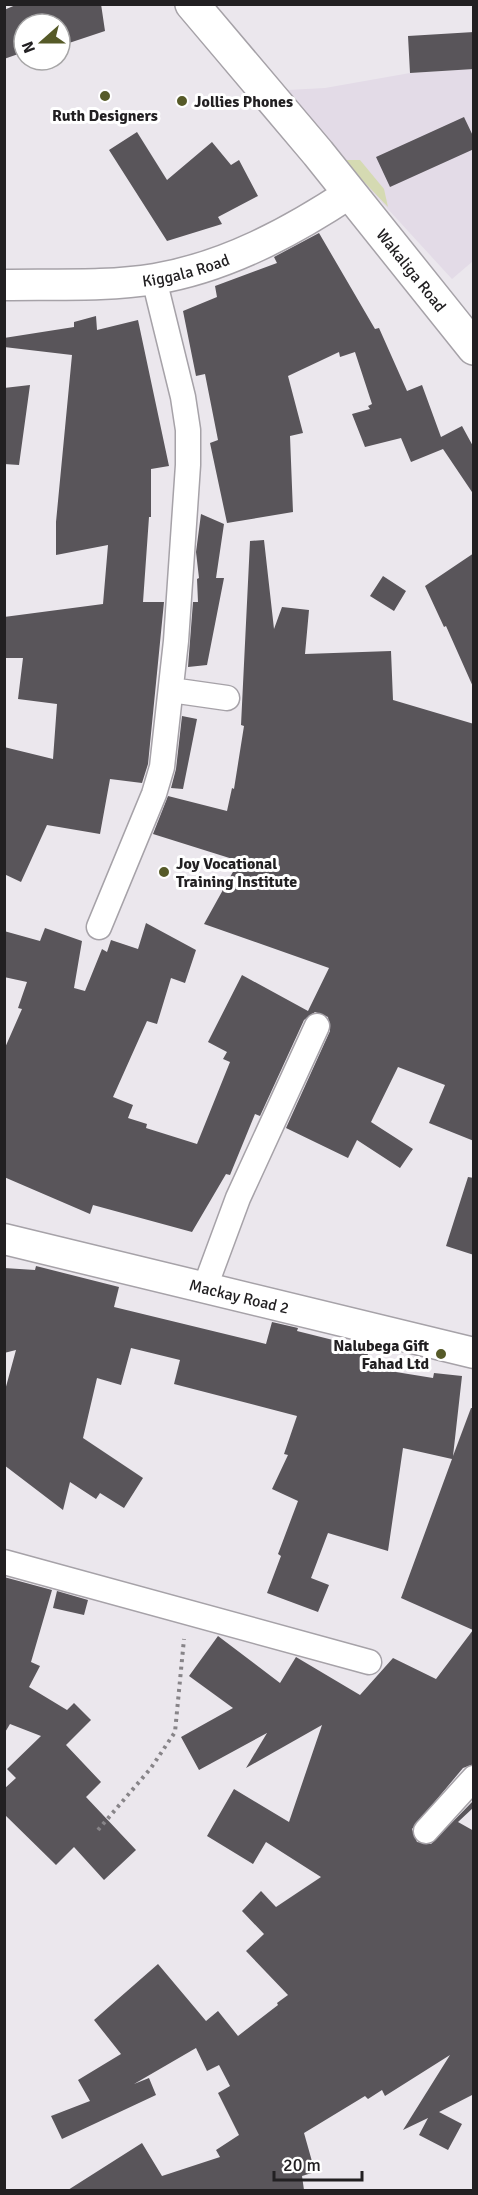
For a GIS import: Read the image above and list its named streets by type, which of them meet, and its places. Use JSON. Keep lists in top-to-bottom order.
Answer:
{
  "streets": {
    "main road": ["Wakaliga Road"],
    "street": ["Kiggala Road", "Mackay Road 2"]
  },
  "crossings": [
    ["Kiggala Road", "Wakaliga Road"]
  ],
  "places": [
    "Ruth Designers",
    "Jollies Phones",
    "Joy Vocational Training Institute",
    "Nalubega Gift Fahad Ltd"
  ],
  "scale_bar": "20 m",
  "north": "left"
}
